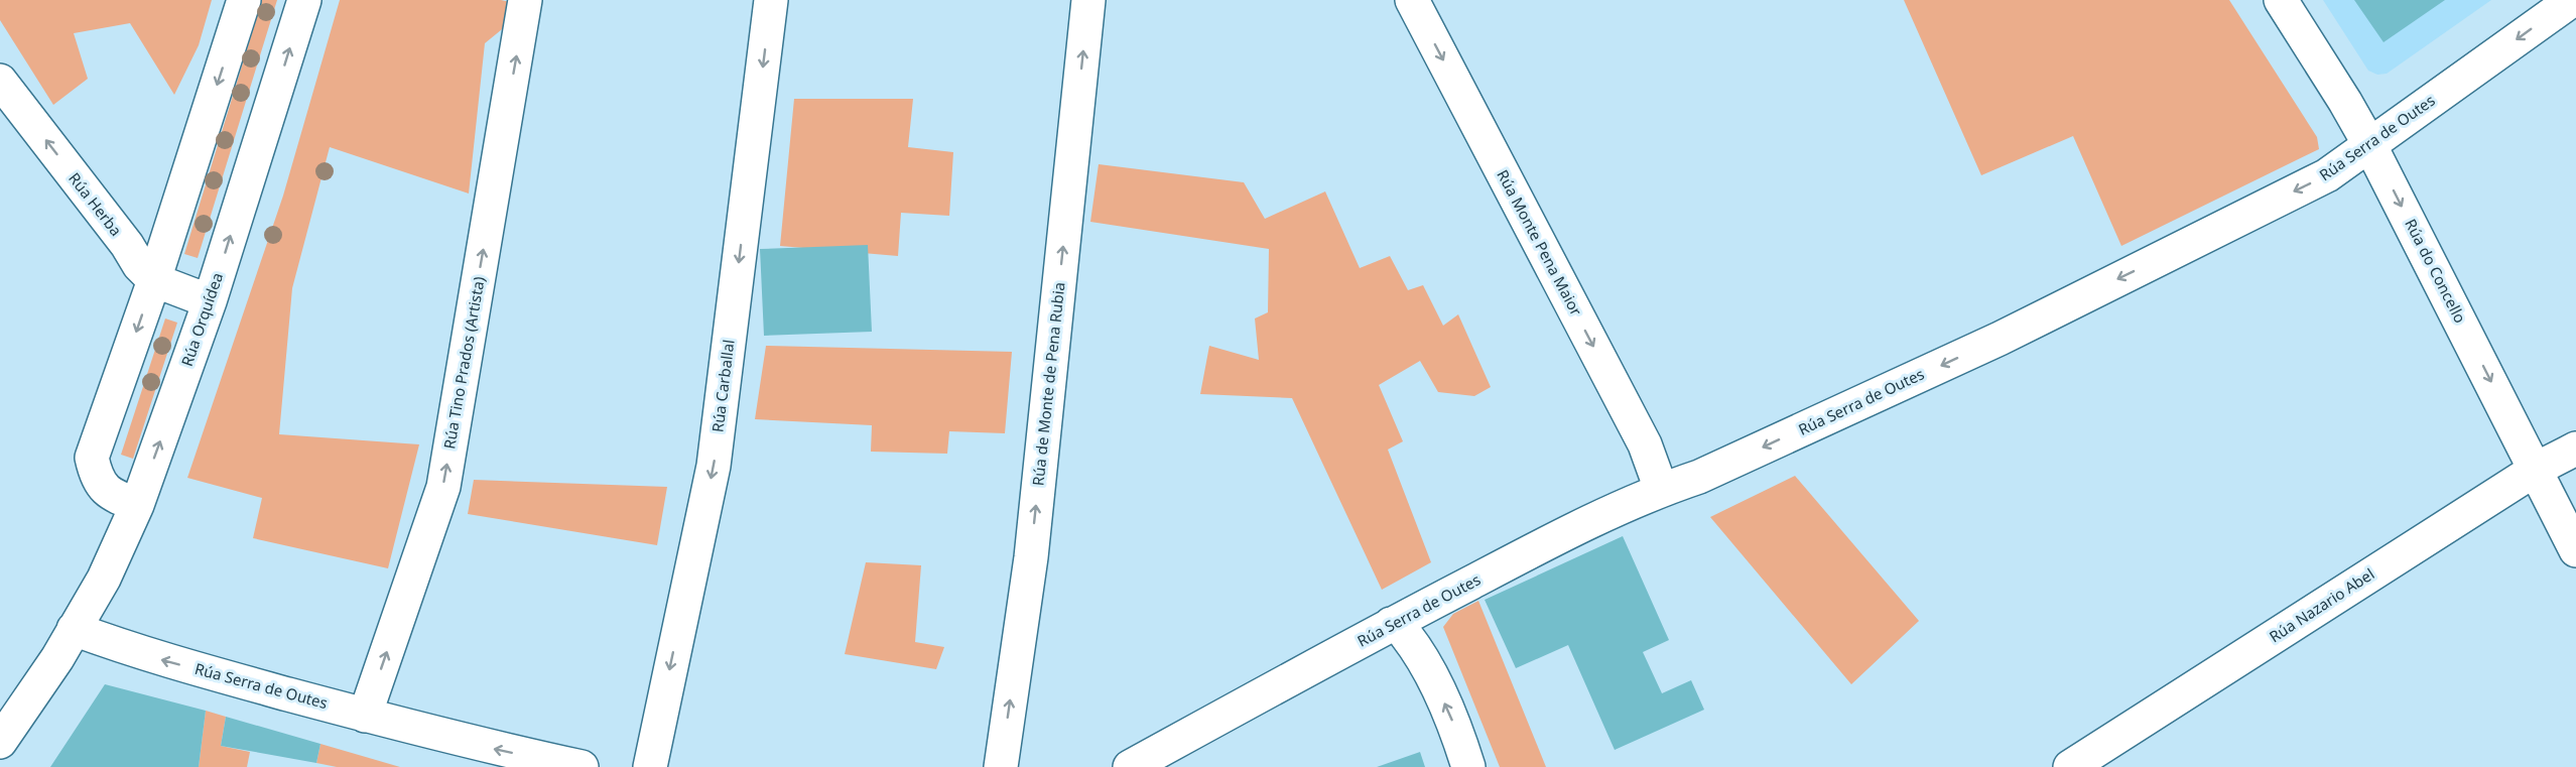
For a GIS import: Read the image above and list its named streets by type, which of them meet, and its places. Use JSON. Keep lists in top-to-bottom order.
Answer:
{
  "streets": {
    "street": [
      "Rúa Serra de Outes",
      "Rúa Herba",
      "Rúa Monte Pena Maior",
      "Rúa do Concello",
      "Rúa Orquídea",
      "Rúa Tino Prados (Artista)",
      "Rúa de Monte de Pena Rubia",
      "Rúa Carballal",
      "Rúa Nazario Abel"
    ]
  },
  "crossings": [
    ["Rúa Serra de Outes", "Rúa Monte Pena Maior"],
    ["Rúa Serra de Outes", "Rúa do Concello"],
    ["Rúa Serra de Outes", "Rúa Orquídea"],
    ["Rúa Serra de Outes", "Rúa Tino Prados (Artista)"],
    ["Rúa Herba", "Rúa Orquídea"],
    ["Rúa do Concello", "Rúa Nazario Abel"]
  ],
  "one_way": [
    "Rúa Serra de Outes",
    "Rúa Herba",
    "Rúa Monte Pena Maior",
    "Rúa do Concello",
    "Rúa Tino Prados (Artista)",
    "Rúa de Monte de Pena Rubia",
    "Rúa Carballal"
  ]
}
